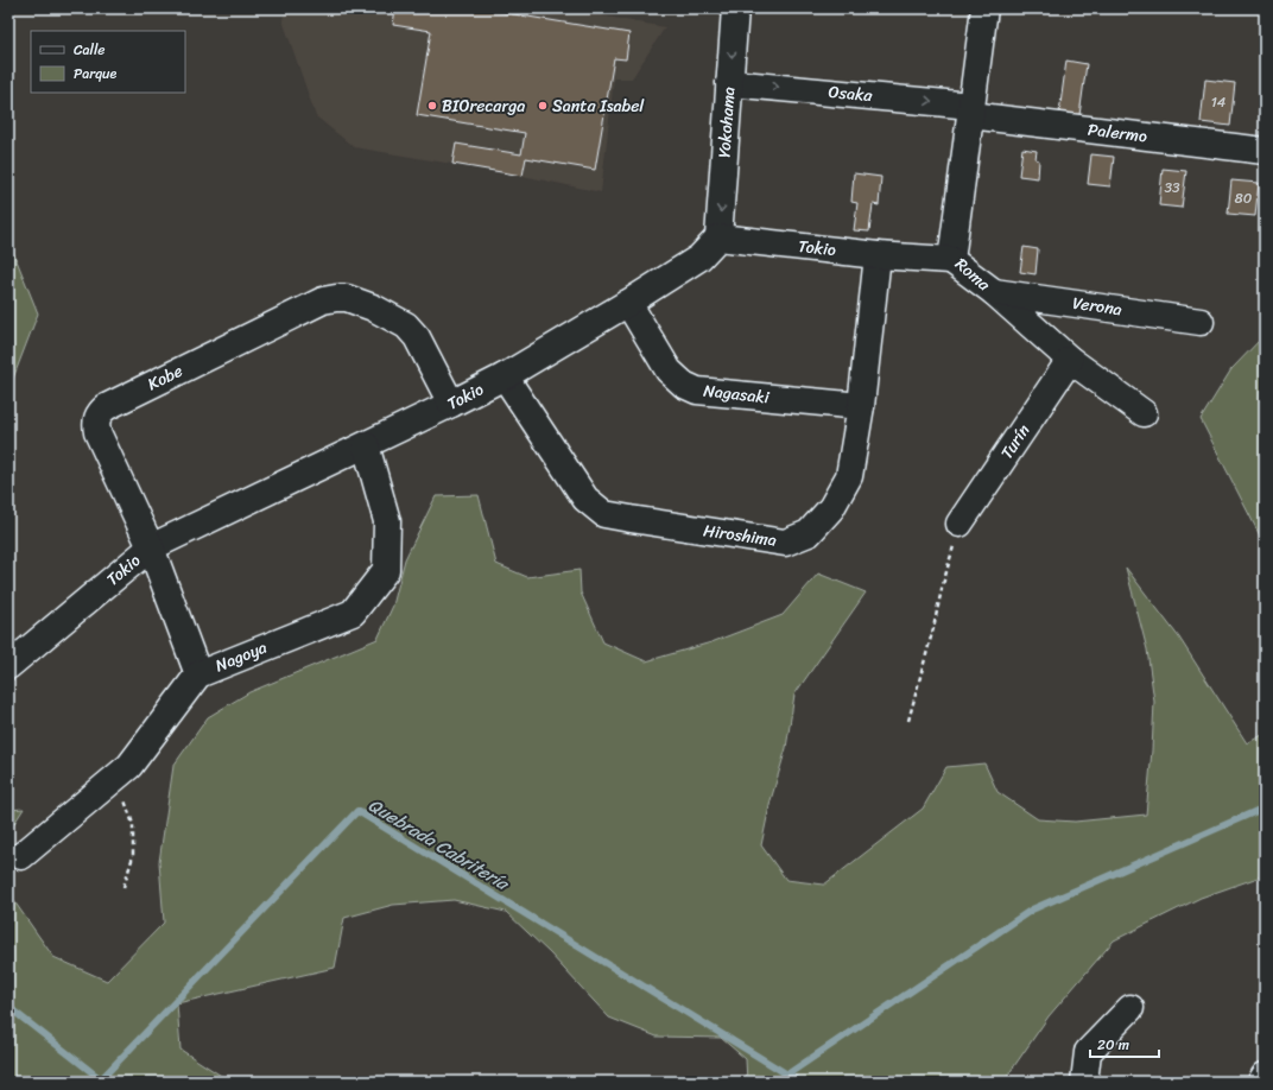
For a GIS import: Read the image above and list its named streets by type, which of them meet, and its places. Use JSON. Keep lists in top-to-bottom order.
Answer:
{
  "streets": {
    "street": [
      "Osaka",
      "Yokohama",
      "Palermo",
      "Tokio",
      "Roma",
      "Verona",
      "Kobe",
      "Nagasaki",
      "Turín",
      "Hiroshima",
      "Nagoya"
    ]
  },
  "crossings": [
    ["Osaka", "Yokohama"],
    ["Osaka", "Palermo"],
    ["Osaka", "Roma"],
    ["Yokohama", "Tokio"],
    ["Palermo", "Roma"],
    ["Tokio", "Roma"],
    ["Tokio", "Kobe"],
    ["Tokio", "Nagasaki"],
    ["Tokio", "Hiroshima"],
    ["Tokio", "Nagoya"],
    ["Roma", "Verona"],
    ["Roma", "Turín"],
    ["Kobe", "Nagoya"],
    ["Nagasaki", "Hiroshima"]
  ],
  "one_way": ["Osaka", "Yokohama"],
  "water": ["Quebrada Cabritería"],
  "places": ["BIOrecarga", "Santa Isabel"],
  "house_numbers": ["14", "33", "80"],
  "legend": ["Calle", "Parque"],
  "scale_bar": "20 m"
}
